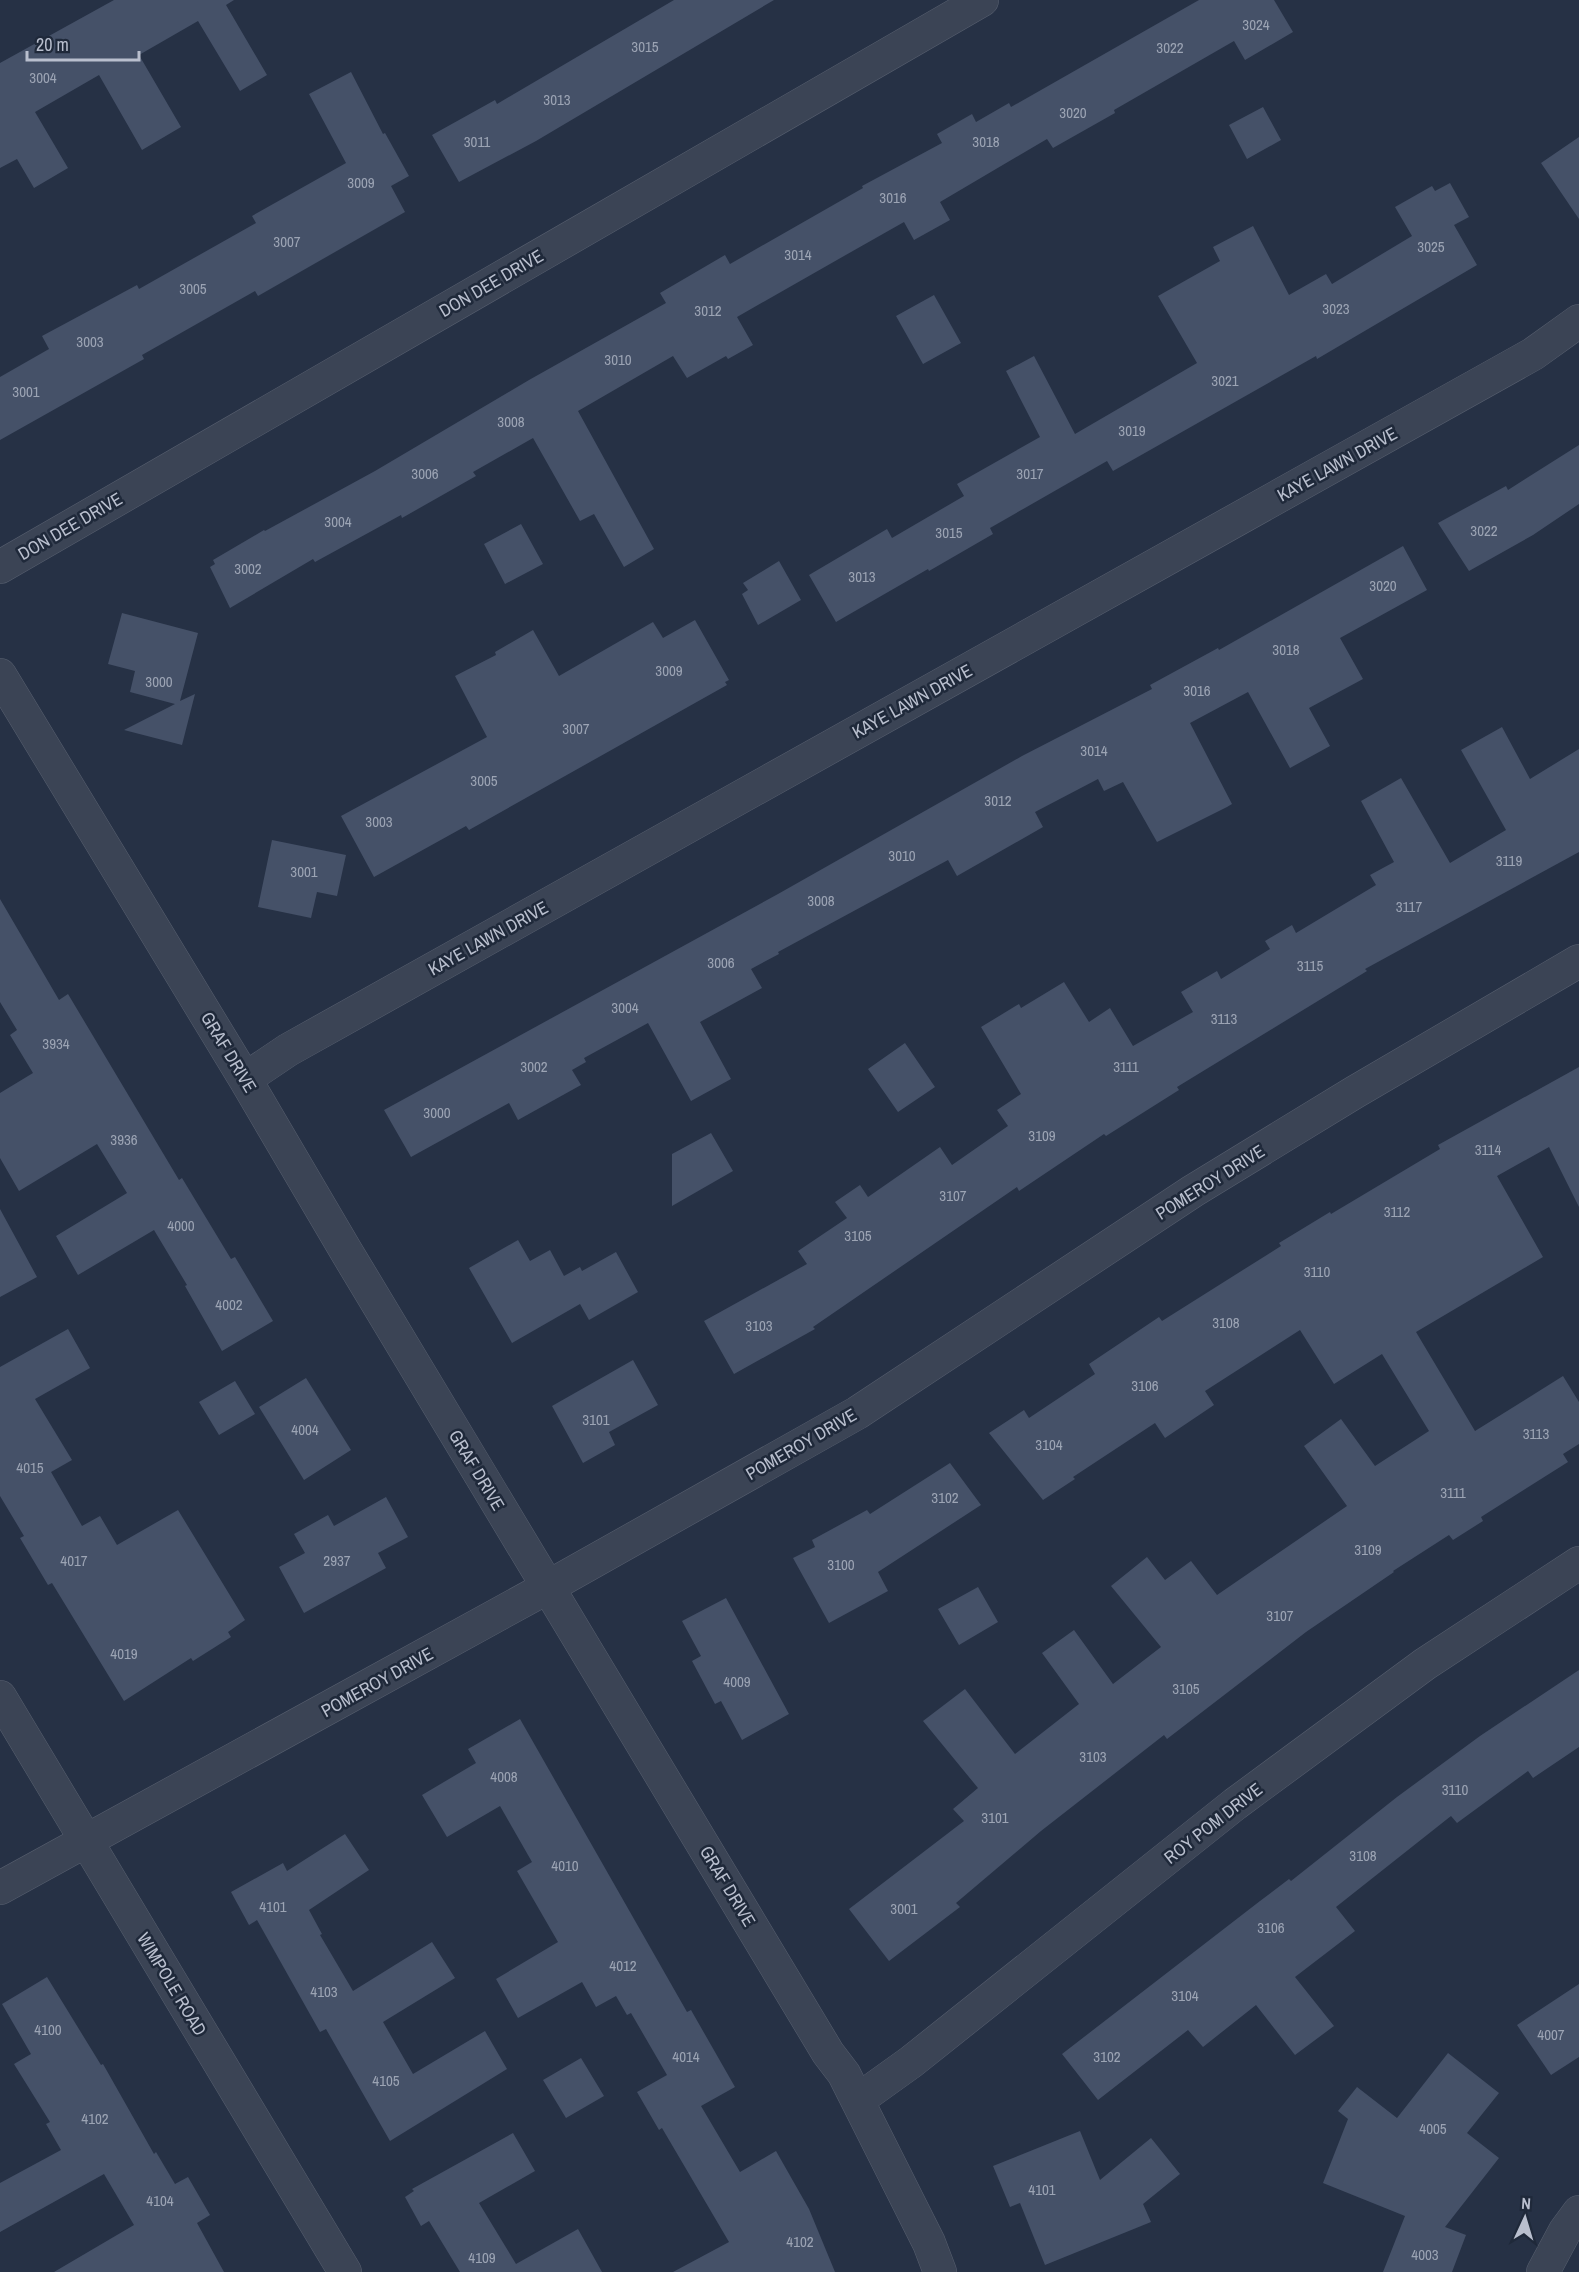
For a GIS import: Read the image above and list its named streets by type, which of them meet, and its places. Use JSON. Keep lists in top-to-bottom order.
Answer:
{
  "streets": {
    "street": [
      "DON DEE DRIVE",
      "KAYE LAWN DRIVE",
      "GRAF DRIVE",
      "POMEROY DRIVE",
      "ROY POM DRIVE",
      "WIMPOLE ROAD"
    ]
  },
  "crossings": [
    ["KAYE LAWN DRIVE", "GRAF DRIVE"],
    ["GRAF DRIVE", "POMEROY DRIVE"],
    ["GRAF DRIVE", "ROY POM DRIVE"],
    ["POMEROY DRIVE", "WIMPOLE ROAD"]
  ],
  "house_numbers": [
    "3024",
    "3015",
    "3022",
    "3004",
    "3013",
    "3020",
    "3011",
    "3018",
    "3009",
    "3016",
    "3007",
    "3025",
    "3014",
    "3005",
    "3023",
    "3012",
    "3003",
    "3010",
    "3021",
    "3001",
    "3008",
    "3019",
    "3006",
    "3017",
    "3004",
    "3022",
    "3015",
    "3002",
    "3013",
    "3020",
    "3018",
    "3009",
    "3000",
    "3016",
    "3007",
    "3014",
    "3005",
    "3012",
    "3003",
    "3010",
    "3119",
    "3001",
    "3008",
    "3117",
    "3006",
    "3115",
    "3004",
    "3113",
    "3934",
    "3002",
    "3111",
    "3000",
    "3109",
    "3936",
    "3114",
    "3107",
    "3112",
    "4000",
    "3105",
    "3110",
    "4002",
    "3108",
    "3103",
    "3106",
    "3101",
    "4004",
    "3113",
    "3104",
    "4015",
    "3111",
    "3102",
    "3109",
    "4017",
    "2937",
    "3100",
    "3107",
    "4019",
    "4009",
    "3105",
    "3103",
    "4008",
    "3110",
    "3101",
    "3108",
    "4010",
    "4101",
    "3001",
    "3106",
    "4012",
    "4103",
    "3104",
    "4100",
    "4007",
    "4014",
    "3102",
    "4105",
    "4102",
    "4005",
    "4101",
    "4104",
    "4102",
    "4003",
    "4109"
  ],
  "scale_bar": "20 m",
  "north": "top"
}
